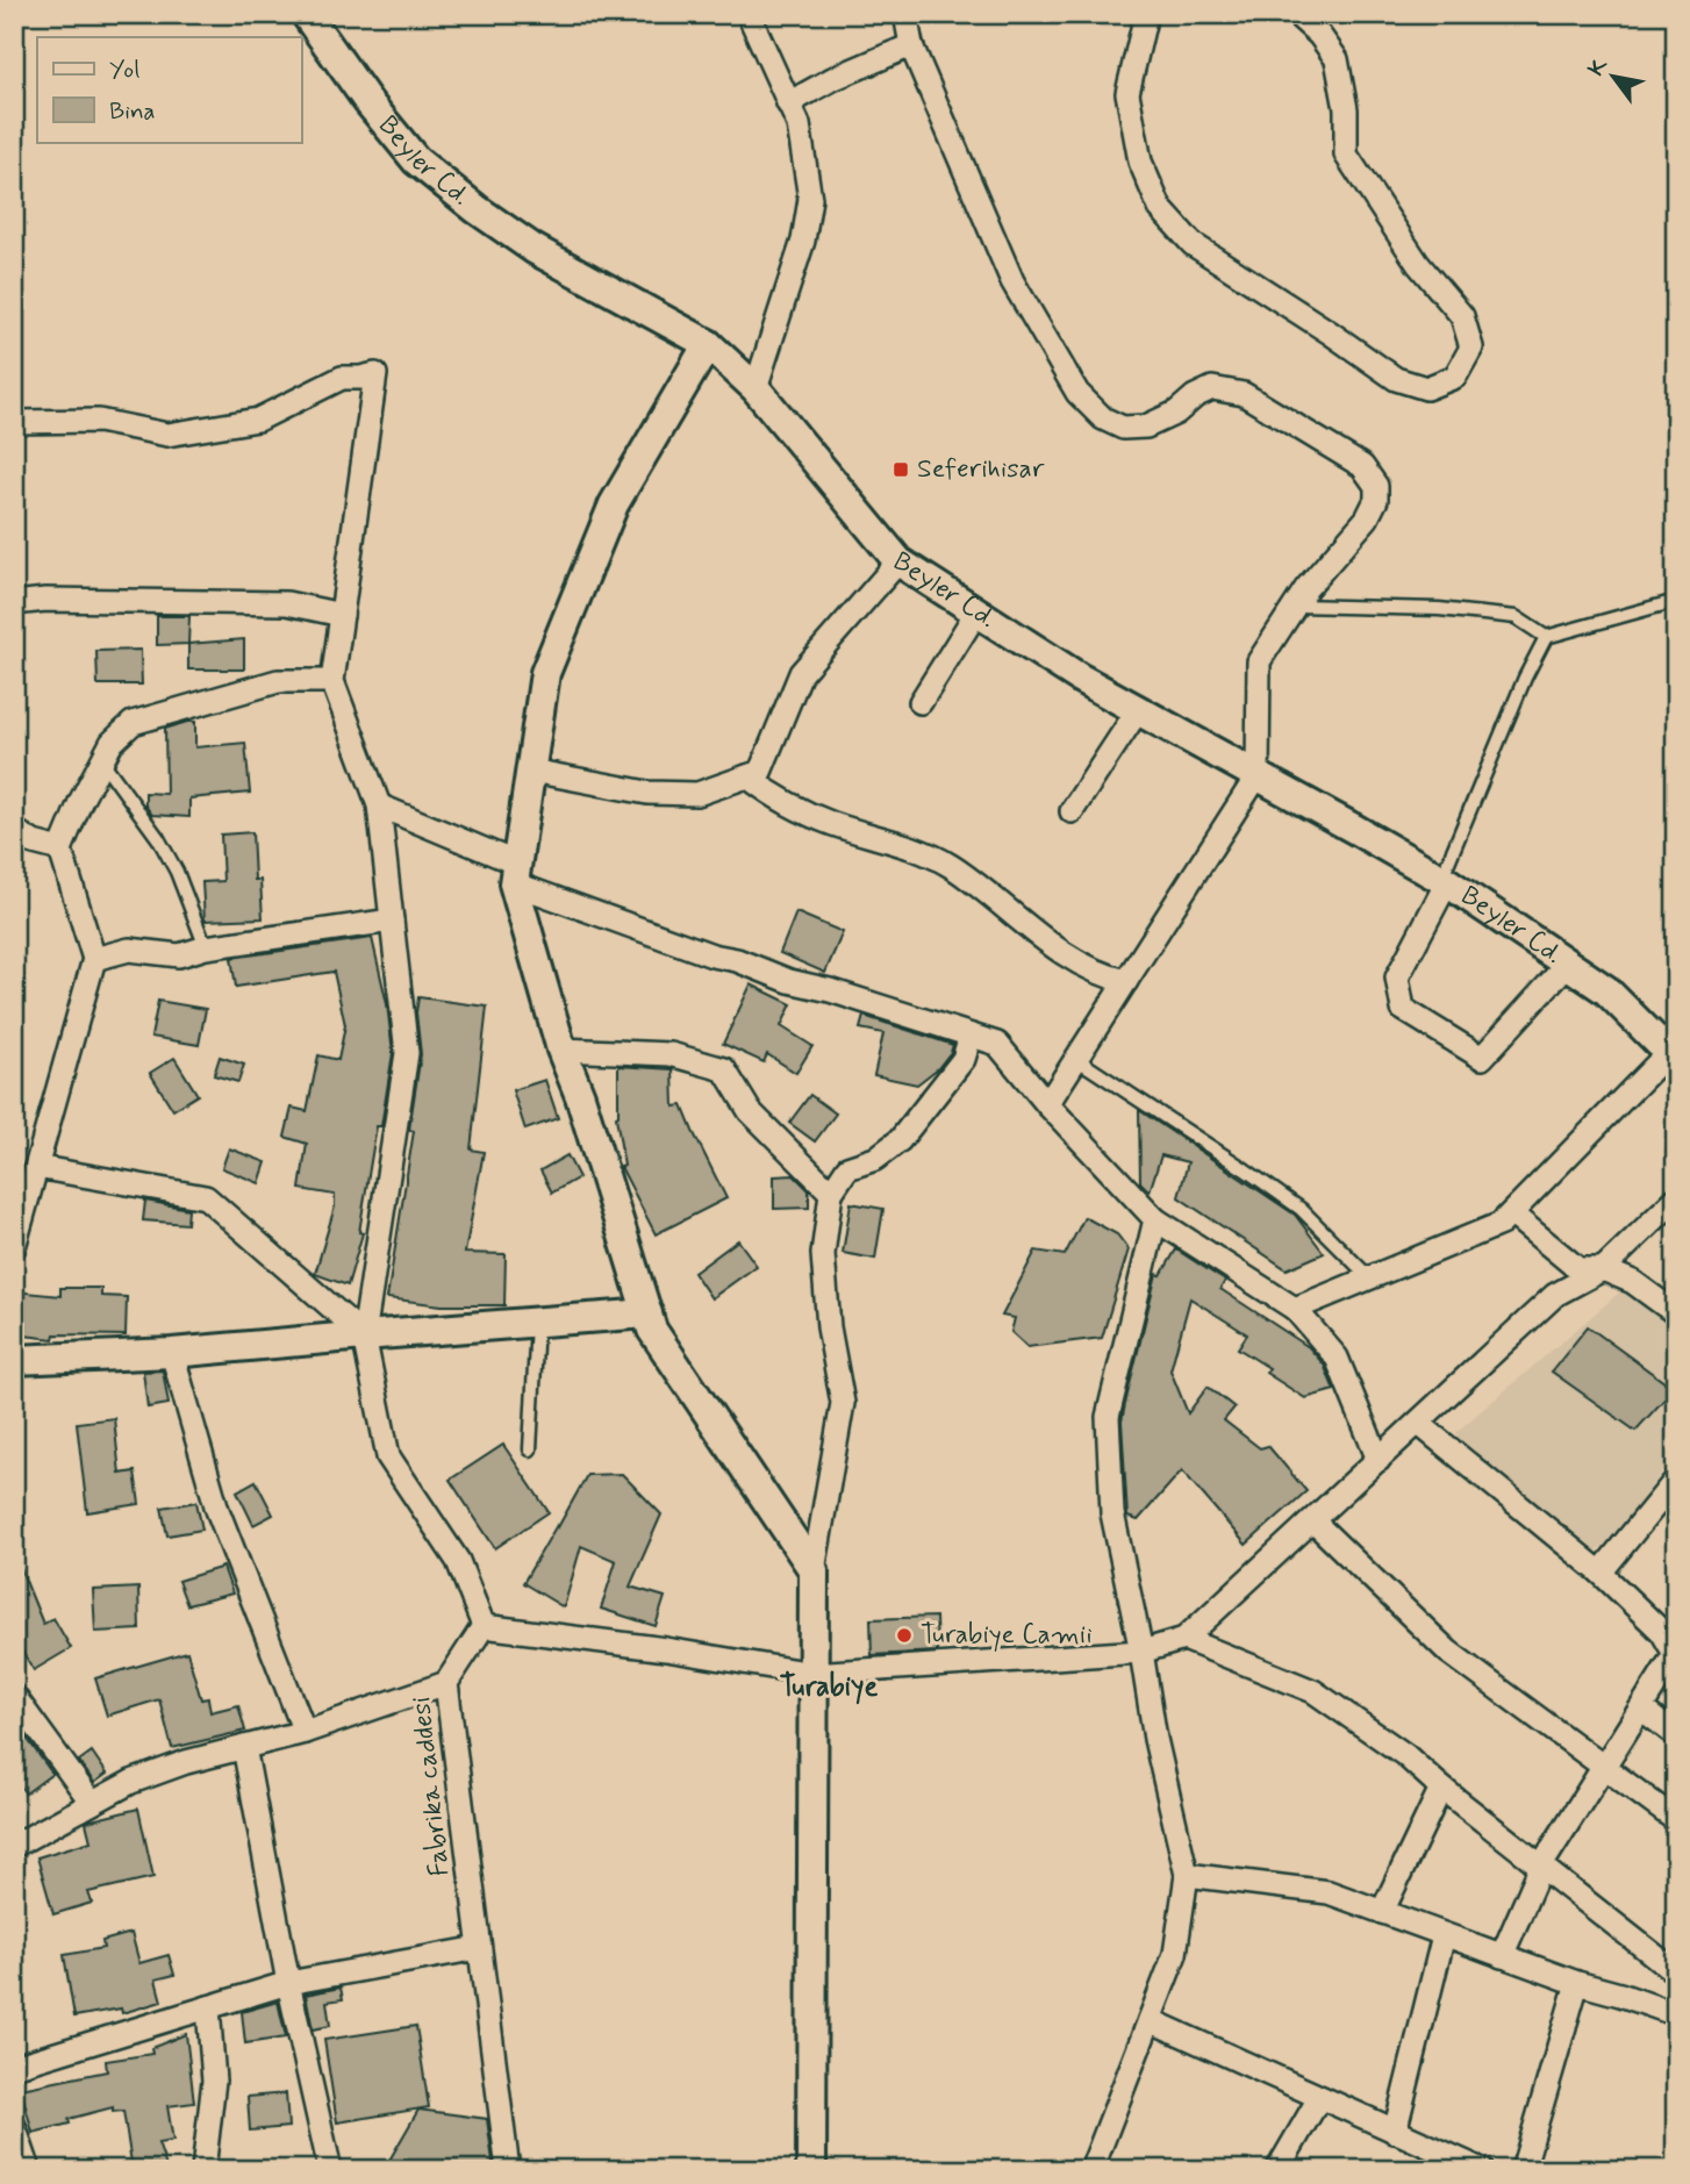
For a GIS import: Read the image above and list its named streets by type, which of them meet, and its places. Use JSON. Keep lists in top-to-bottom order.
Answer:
{
  "streets": {
    "street": ["Beyler Cd.", "Fabrika caddesi"]
  },
  "districts": ["Turabiye"],
  "places": {
    "transit": ["Seferihisar"],
    "other": ["Turabiye Camii"]
  },
  "legend": ["Yol", "Bina"],
  "north": "top left"
}
